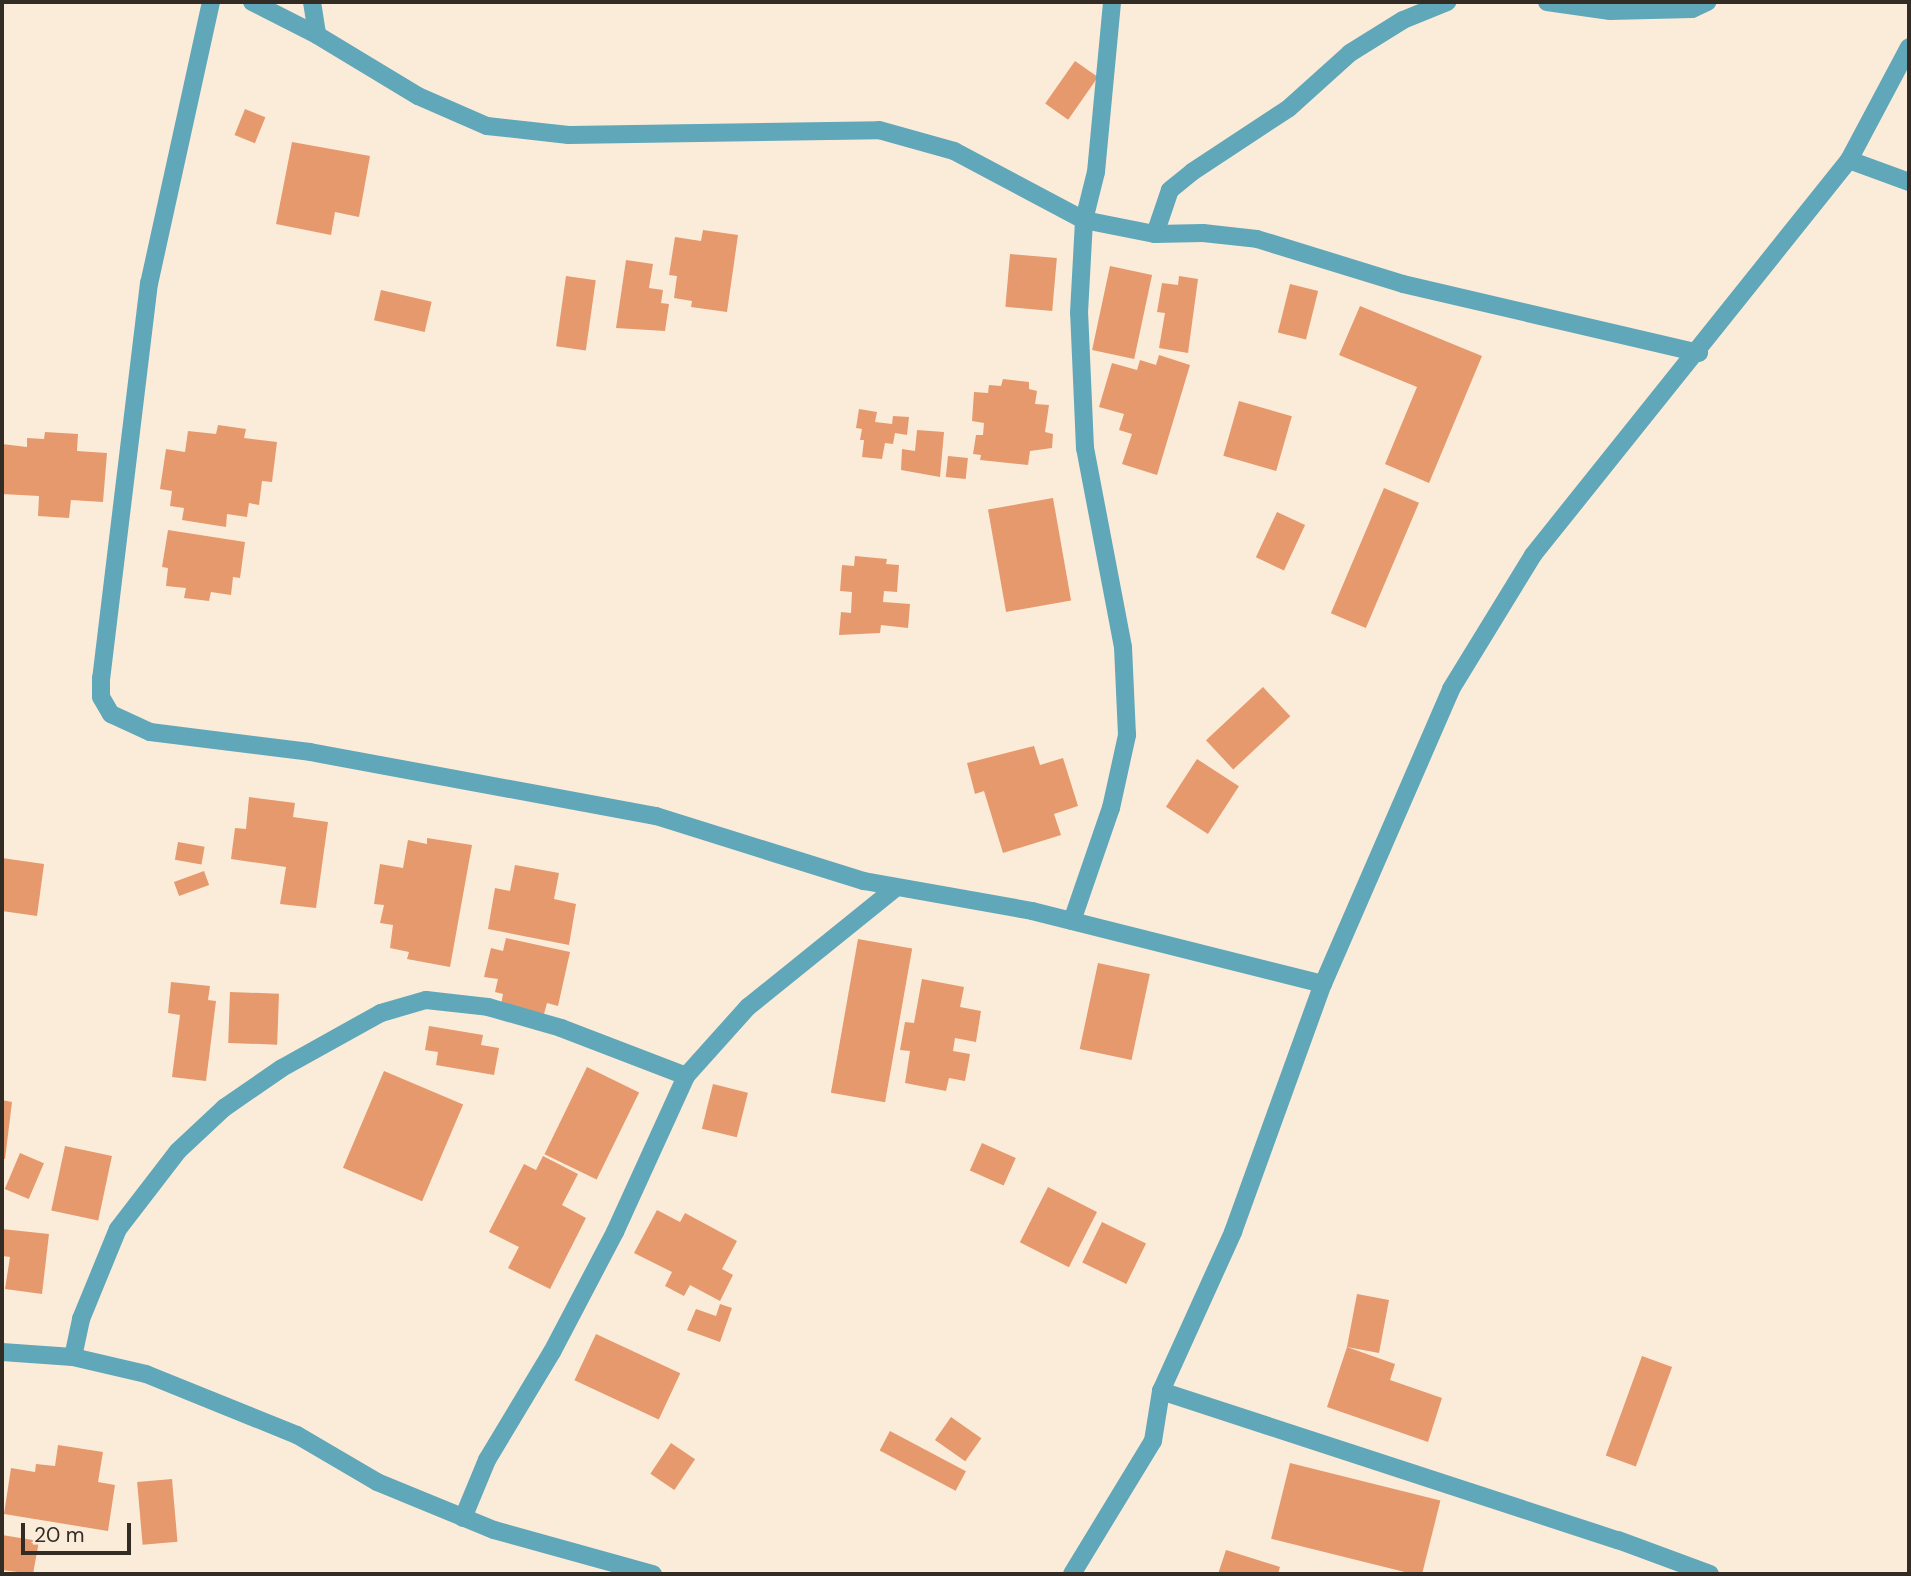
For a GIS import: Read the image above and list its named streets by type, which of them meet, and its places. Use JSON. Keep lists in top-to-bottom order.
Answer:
{
  "scale_bar": "20 m"
}
